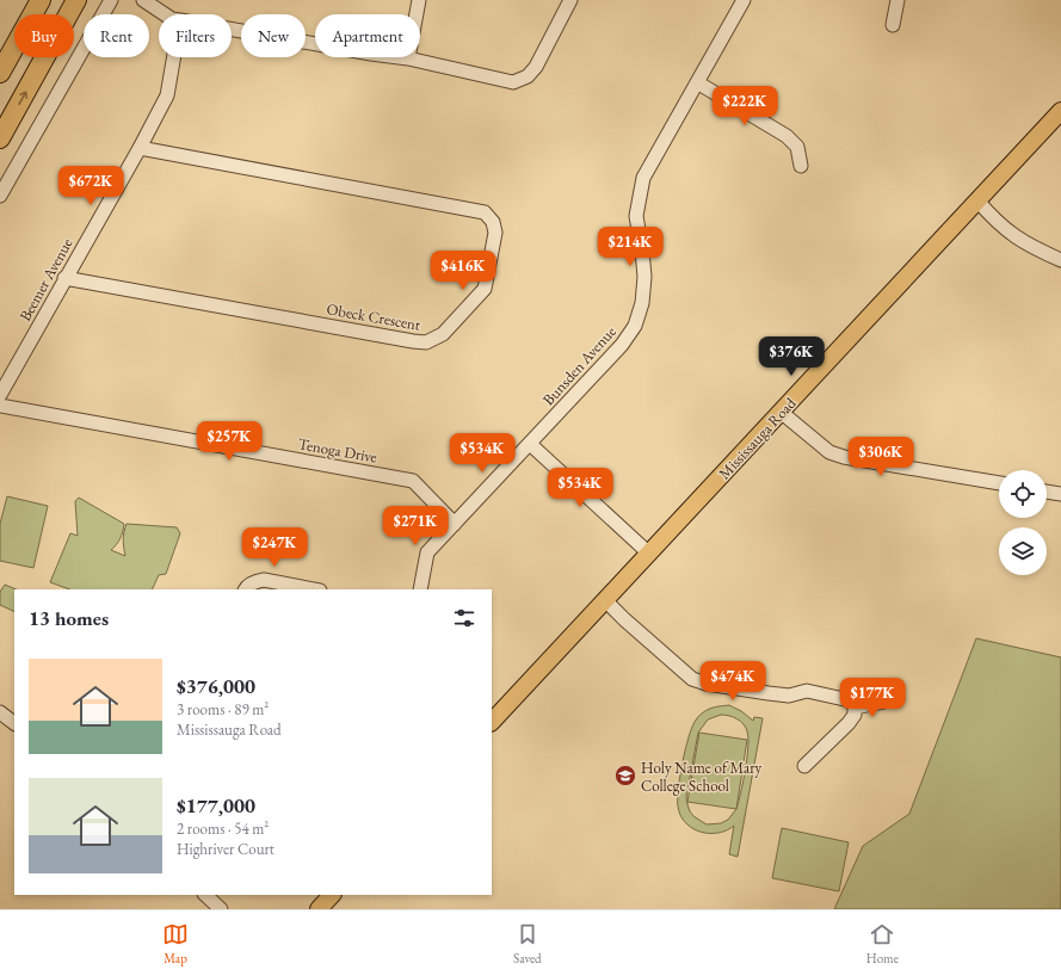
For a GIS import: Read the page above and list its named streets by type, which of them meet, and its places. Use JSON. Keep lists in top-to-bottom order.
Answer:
{
  "streets": {
    "main road": ["Mississauga Road"],
    "street": [
      "Beemer Avenue",
      "Obeck Crescent",
      "Bunsden Avenue",
      "Tenoga Drive"
    ]
  },
  "crossings": [
    ["Beemer Avenue", "Obeck Crescent"],
    ["Bunsden Avenue", "Tenoga Drive"]
  ],
  "places": {
    "school or university": ["Holy Name of Mary College School"]
  },
  "page": {
    "chip": [
      "Buy",
      "Rent",
      "Filters",
      "New",
      "Apartment"
    ],
    "price": [
      "$222K",
      "$672K",
      "$214K",
      "$416K",
      "$376K",
      "$257K",
      "$534K",
      "$306K",
      "$534K",
      "$271K",
      "$247K",
      "$474K",
      "$177K"
    ],
    "heading": "13 homes",
    "list": [
      {
        "name": "$376,000",
        "note": "3 rooms · 89 m² · Mississauga Road"
      },
      {
        "name": "$177,000",
        "note": "2 rooms · 54 m² · Highriver Court"
      }
    ],
    "tabs": ["Map", "Saved", "Home"]
  }
}
